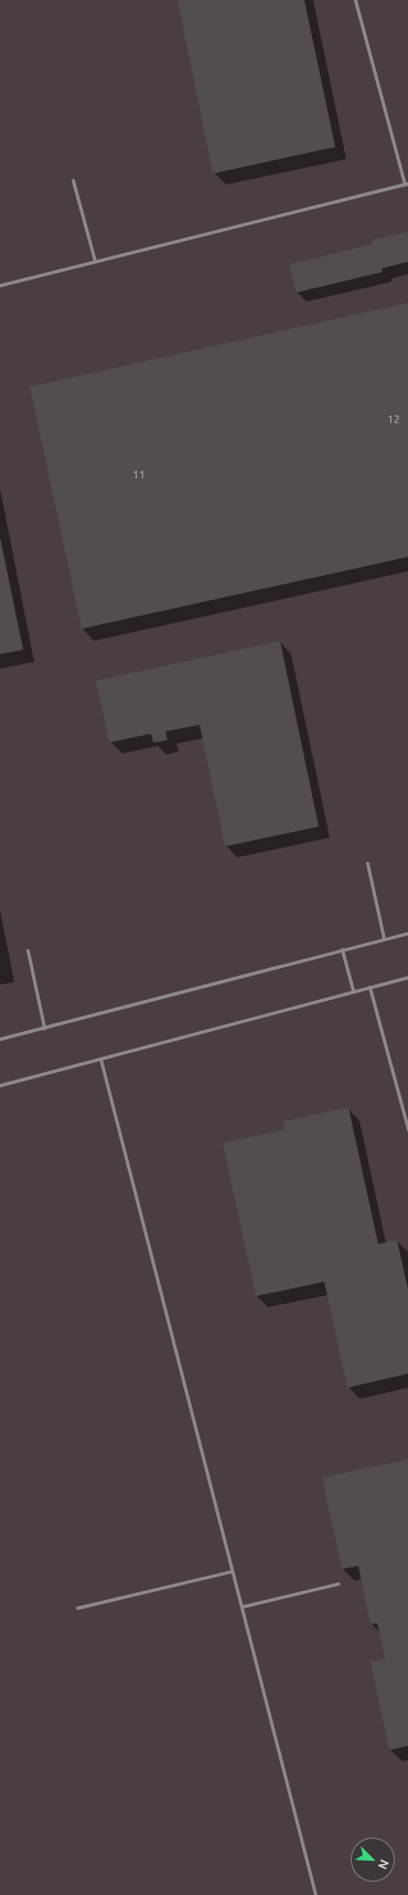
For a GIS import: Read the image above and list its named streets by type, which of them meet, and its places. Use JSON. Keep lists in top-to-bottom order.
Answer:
{
  "house_numbers": ["12", "11"],
  "north": "bottom right"
}
